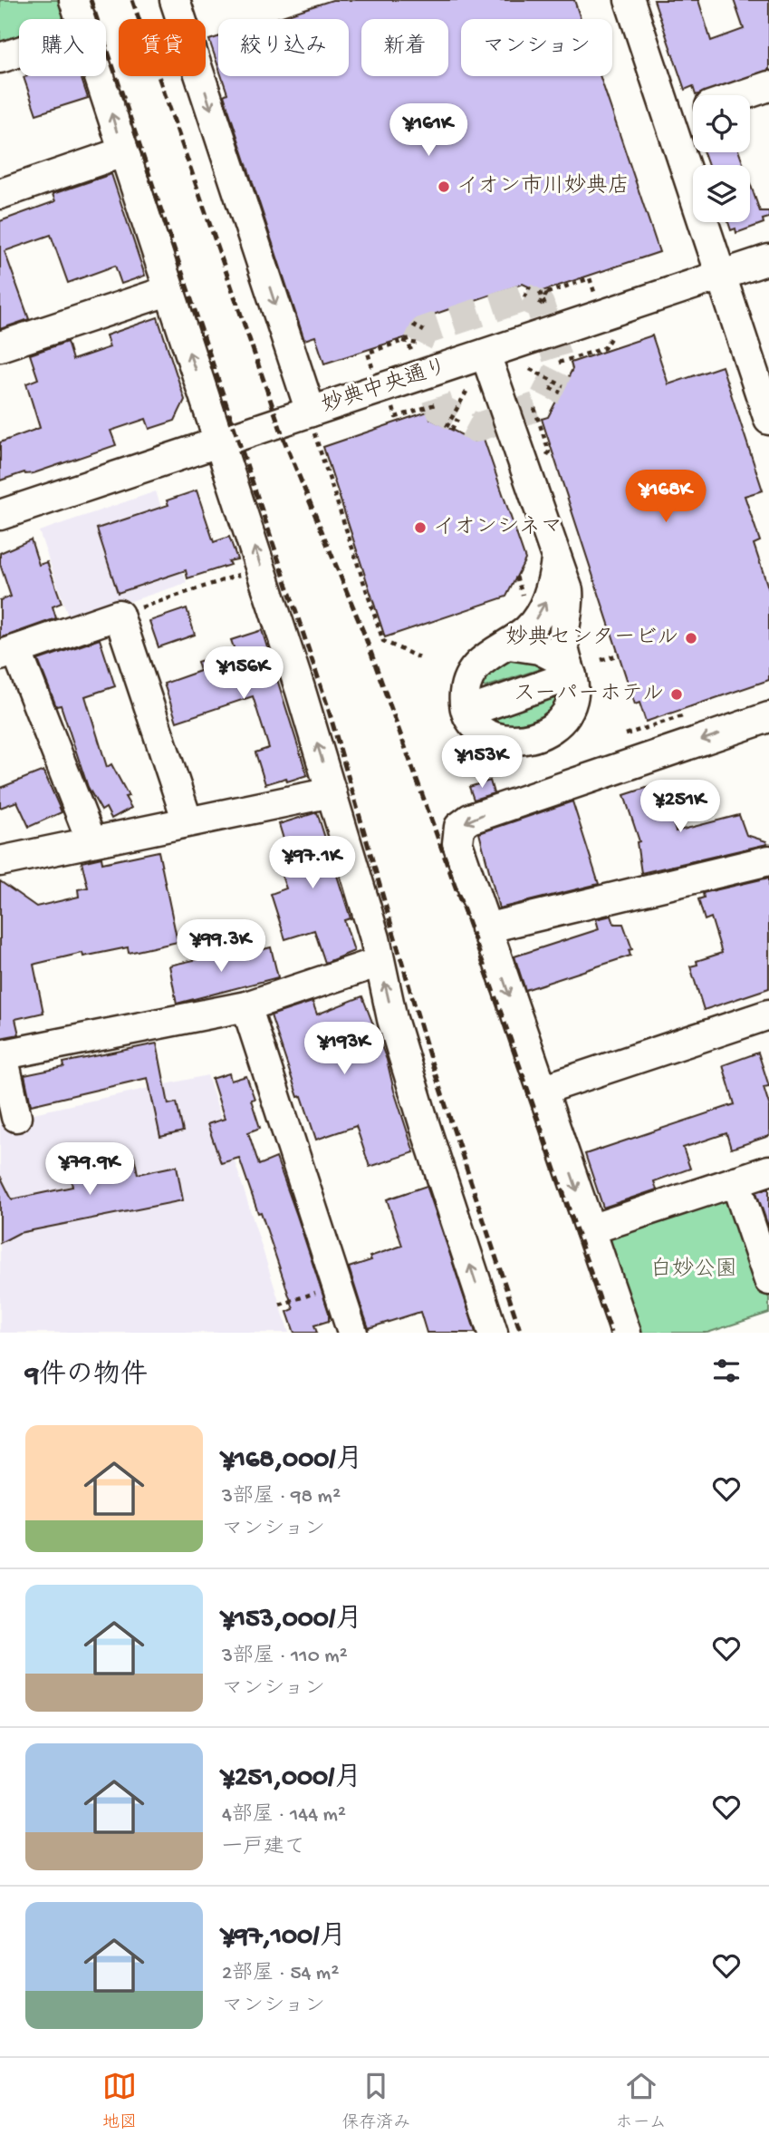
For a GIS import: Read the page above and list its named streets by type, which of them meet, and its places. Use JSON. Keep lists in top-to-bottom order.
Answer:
{
  "streets": {
    "street": ["妙典中央通り"]
  },
  "parks": ["白妙公園"],
  "places": [
    "イオン市川妙典店",
    "イオンシネマ",
    "妙典センタービル",
    "スーパーホテル"
  ],
  "page": {
    "chip": [
      "購入",
      "賃貸",
      "絞り込み",
      "新着",
      "マンション"
    ],
    "price": [
      "¥161K",
      "¥168K",
      "¥156K",
      "¥153K",
      "¥251K",
      "¥97.1K",
      "¥99.3K",
      "¥193K",
      "¥79.9K"
    ],
    "heading": "9件の物件",
    "list": [
      {
        "name": "¥168,000/月",
        "note": "3部屋 · 98 m² · マンション"
      },
      {
        "name": "¥153,000/月",
        "note": "3部屋 · 110 m² · マンション"
      },
      {
        "name": "¥251,000/月",
        "note": "4部屋 · 144 m² · 一戸建て"
      },
      {
        "name": "¥97,100/月",
        "note": "2部屋 · 54 m² · マンション"
      }
    ],
    "tabs": ["地図", "保存済み", "ホーム"]
  }
}
